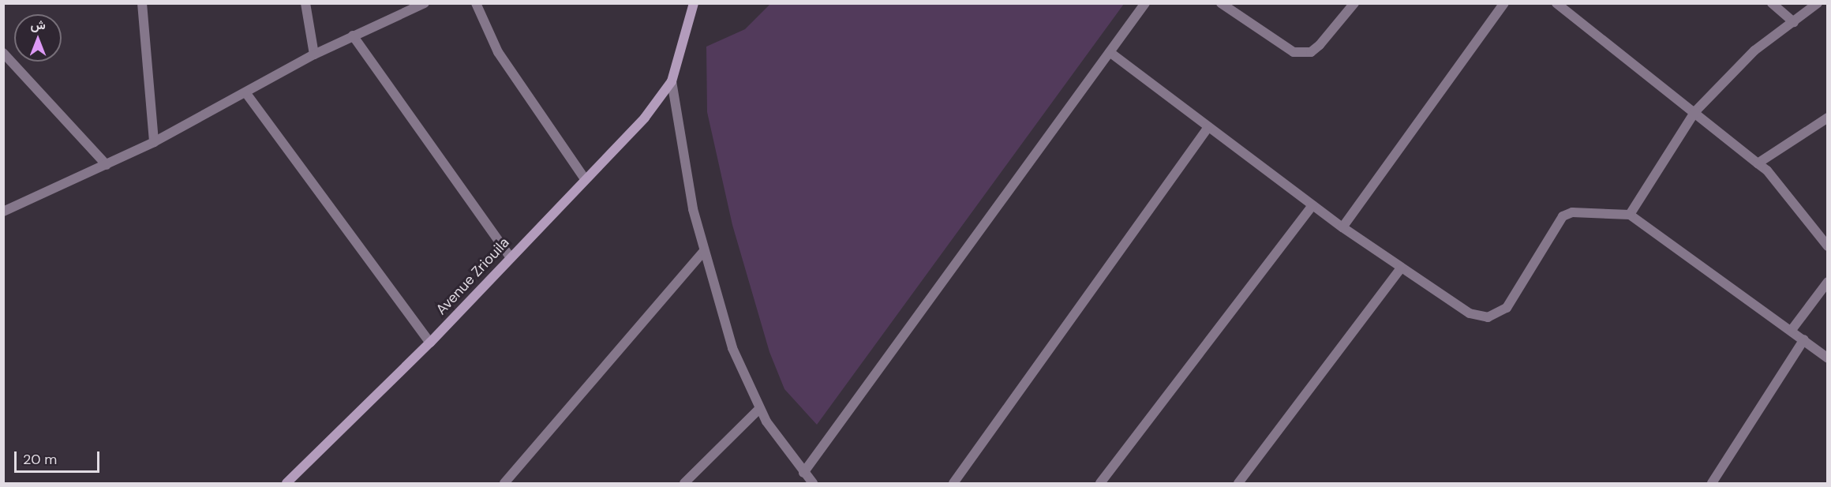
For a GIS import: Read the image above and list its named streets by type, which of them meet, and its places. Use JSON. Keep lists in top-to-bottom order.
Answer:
{
  "streets": {
    "street": ["Avenue Zriouila"]
  },
  "scale_bar": "20 m",
  "north": "top"
}
